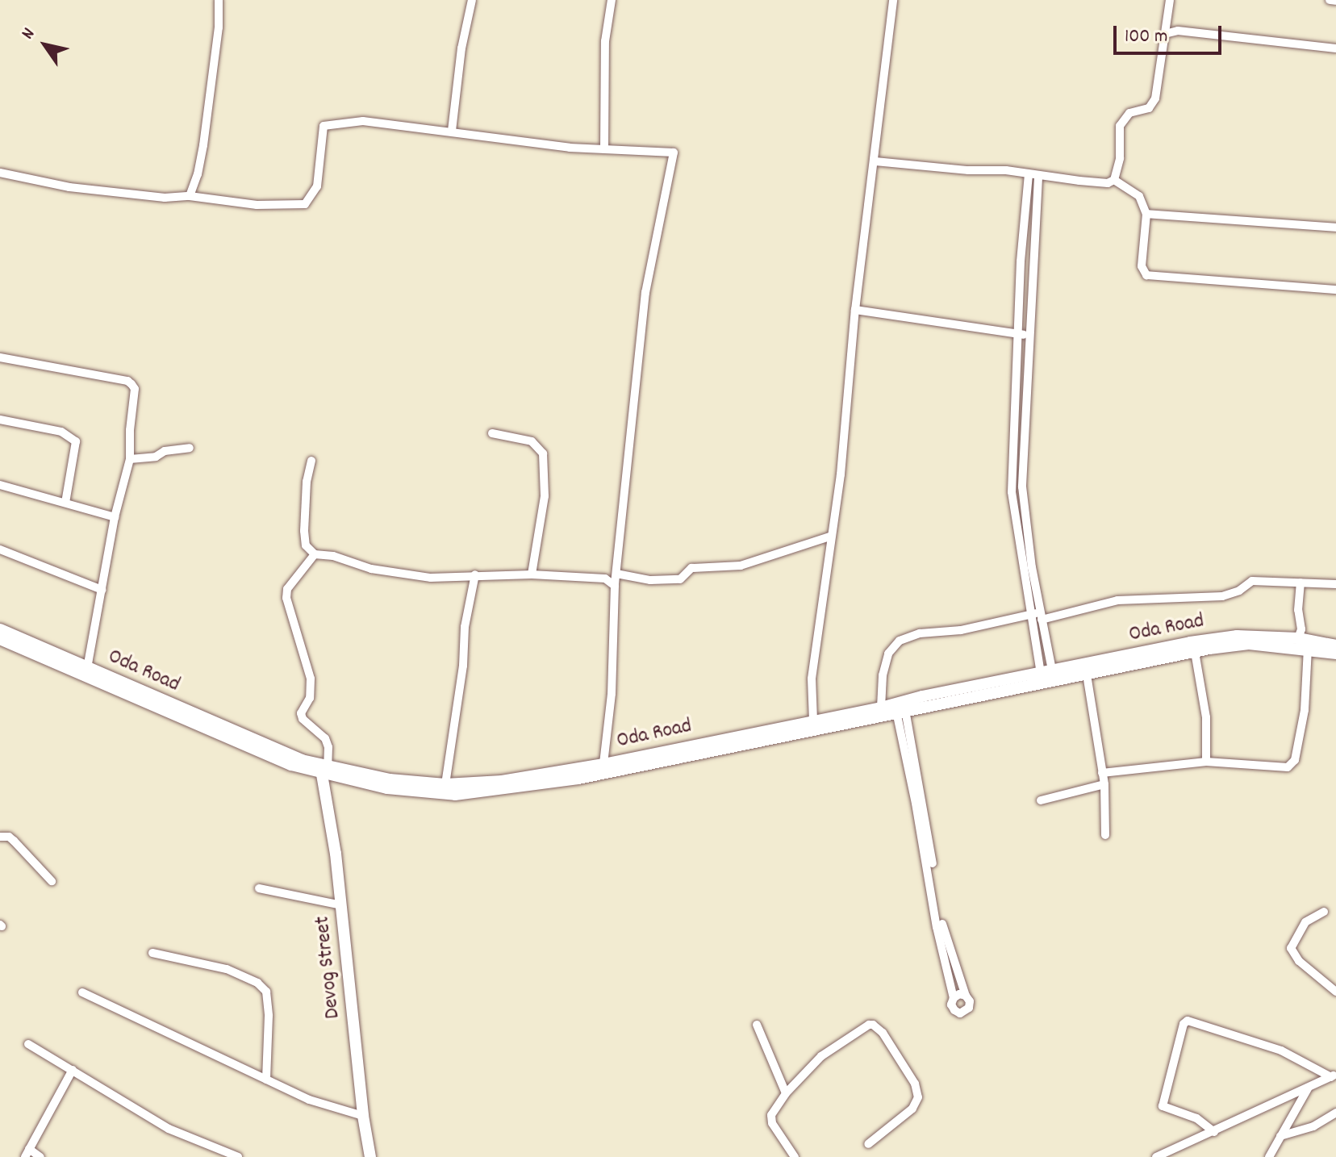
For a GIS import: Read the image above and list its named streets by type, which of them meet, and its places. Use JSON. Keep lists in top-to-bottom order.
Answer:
{
  "streets": {
    "street": ["Oda Road", "Devog Street"]
  },
  "crossings": [
    ["Oda Road", "Devog Street"]
  ],
  "scale_bar": "100 m",
  "north": "top left"
}
